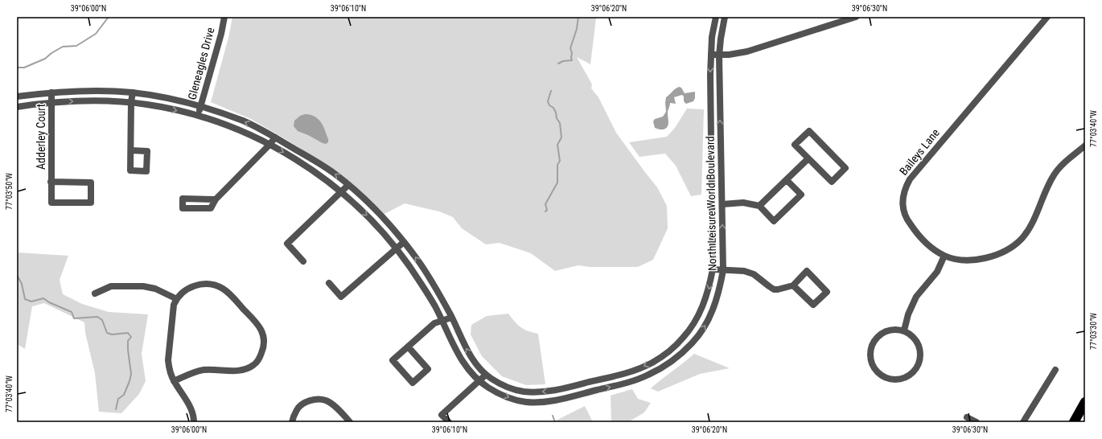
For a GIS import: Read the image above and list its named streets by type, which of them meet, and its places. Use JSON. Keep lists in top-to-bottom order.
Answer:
{
  "streets": {
    "street": [
      "Gleneagles Drive",
      "Adderley Court",
      "Baileys Lane",
      "North Leisure World Boulevard"
    ]
  },
  "crossings": [
    ["Gleneagles Drive", "North Leisure World Boulevard"],
    ["Adderley Court", "North Leisure World Boulevard"]
  ],
  "coordinates": [
    "39°06'00\"N",
    "39°06'10\"N",
    "39°06'20\"N",
    "39°06'30\"N",
    "77°03'40\"W",
    "77°03'50\"W",
    "77°03'30\"W"
  ]
}
